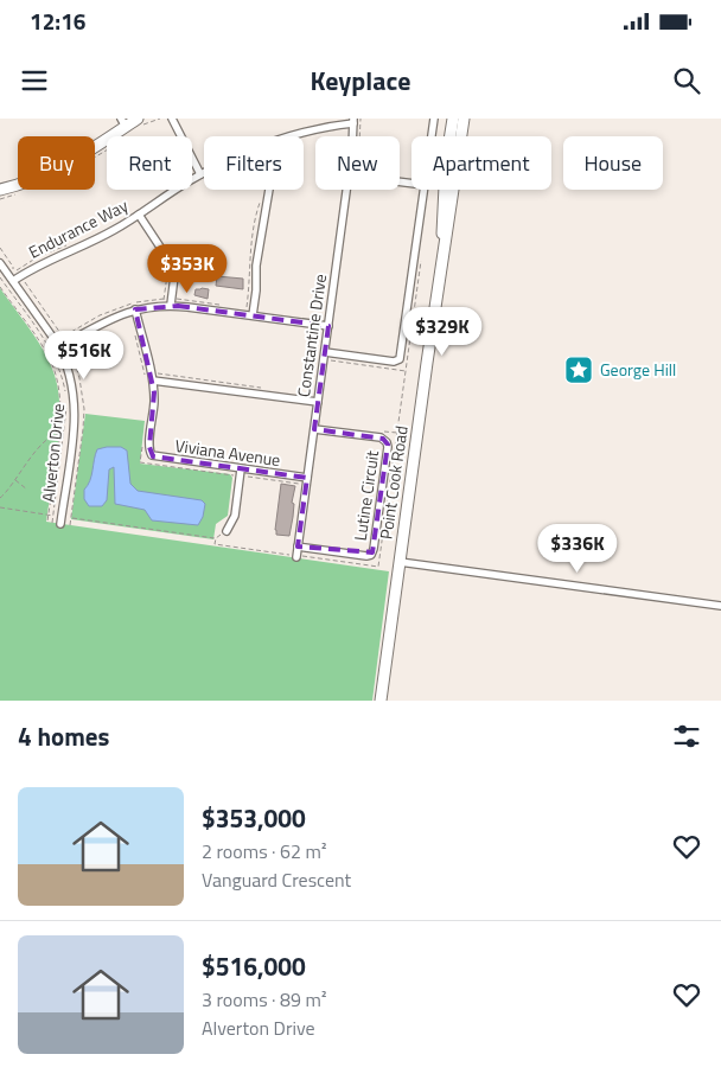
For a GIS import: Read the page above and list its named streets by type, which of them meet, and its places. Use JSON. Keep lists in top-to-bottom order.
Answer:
{
  "streets": {
    "main road": ["Point Cook Road"],
    "street": [
      "Endurance Way",
      "Constantine Drive",
      "Alverton Drive",
      "Viviana Avenue",
      "Lutine Circuit"
    ]
  },
  "crossings": [
    ["Endurance Way", "Constantine Drive"],
    ["Endurance Way", "Alverton Drive"],
    ["Constantine Drive", "Viviana Avenue"],
    ["Constantine Drive", "Lutine Circuit"]
  ],
  "places": {
    "place": ["George Hill"]
  },
  "page": {
    "status": "12:16",
    "header": "Keyplace",
    "chip": [
      "Buy",
      "Rent",
      "Filters",
      "New",
      "Apartment",
      "House"
    ],
    "price": [
      "$353K",
      "$329K",
      "$516K",
      "$336K"
    ],
    "heading": "4 homes",
    "list": [
      {
        "name": "$353,000",
        "note": "2 rooms · 62 m² · Vanguard Crescent"
      },
      {
        "name": "$516,000",
        "note": "3 rooms · 89 m² · Alverton Drive"
      }
    ]
  }
}
